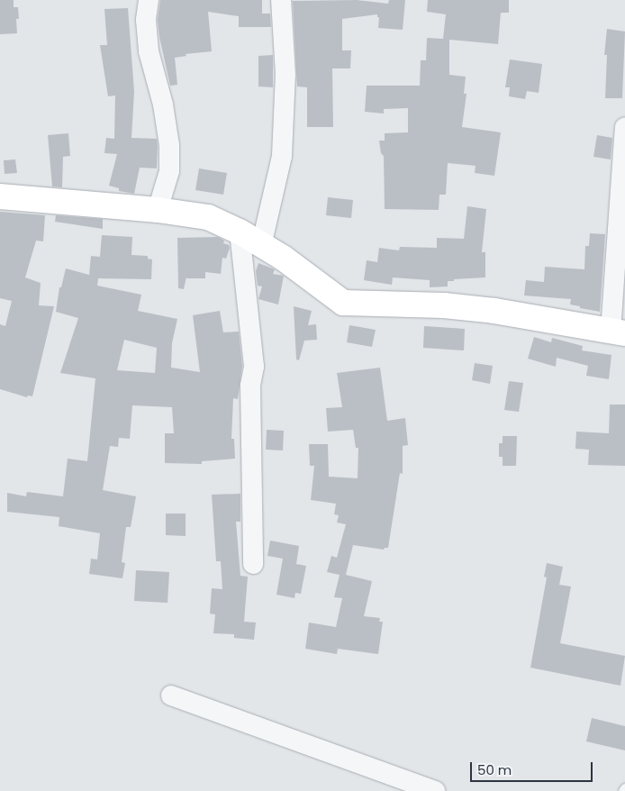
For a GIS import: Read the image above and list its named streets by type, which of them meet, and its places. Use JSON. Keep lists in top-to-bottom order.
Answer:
{
  "scale_bar": "50 m"
}
